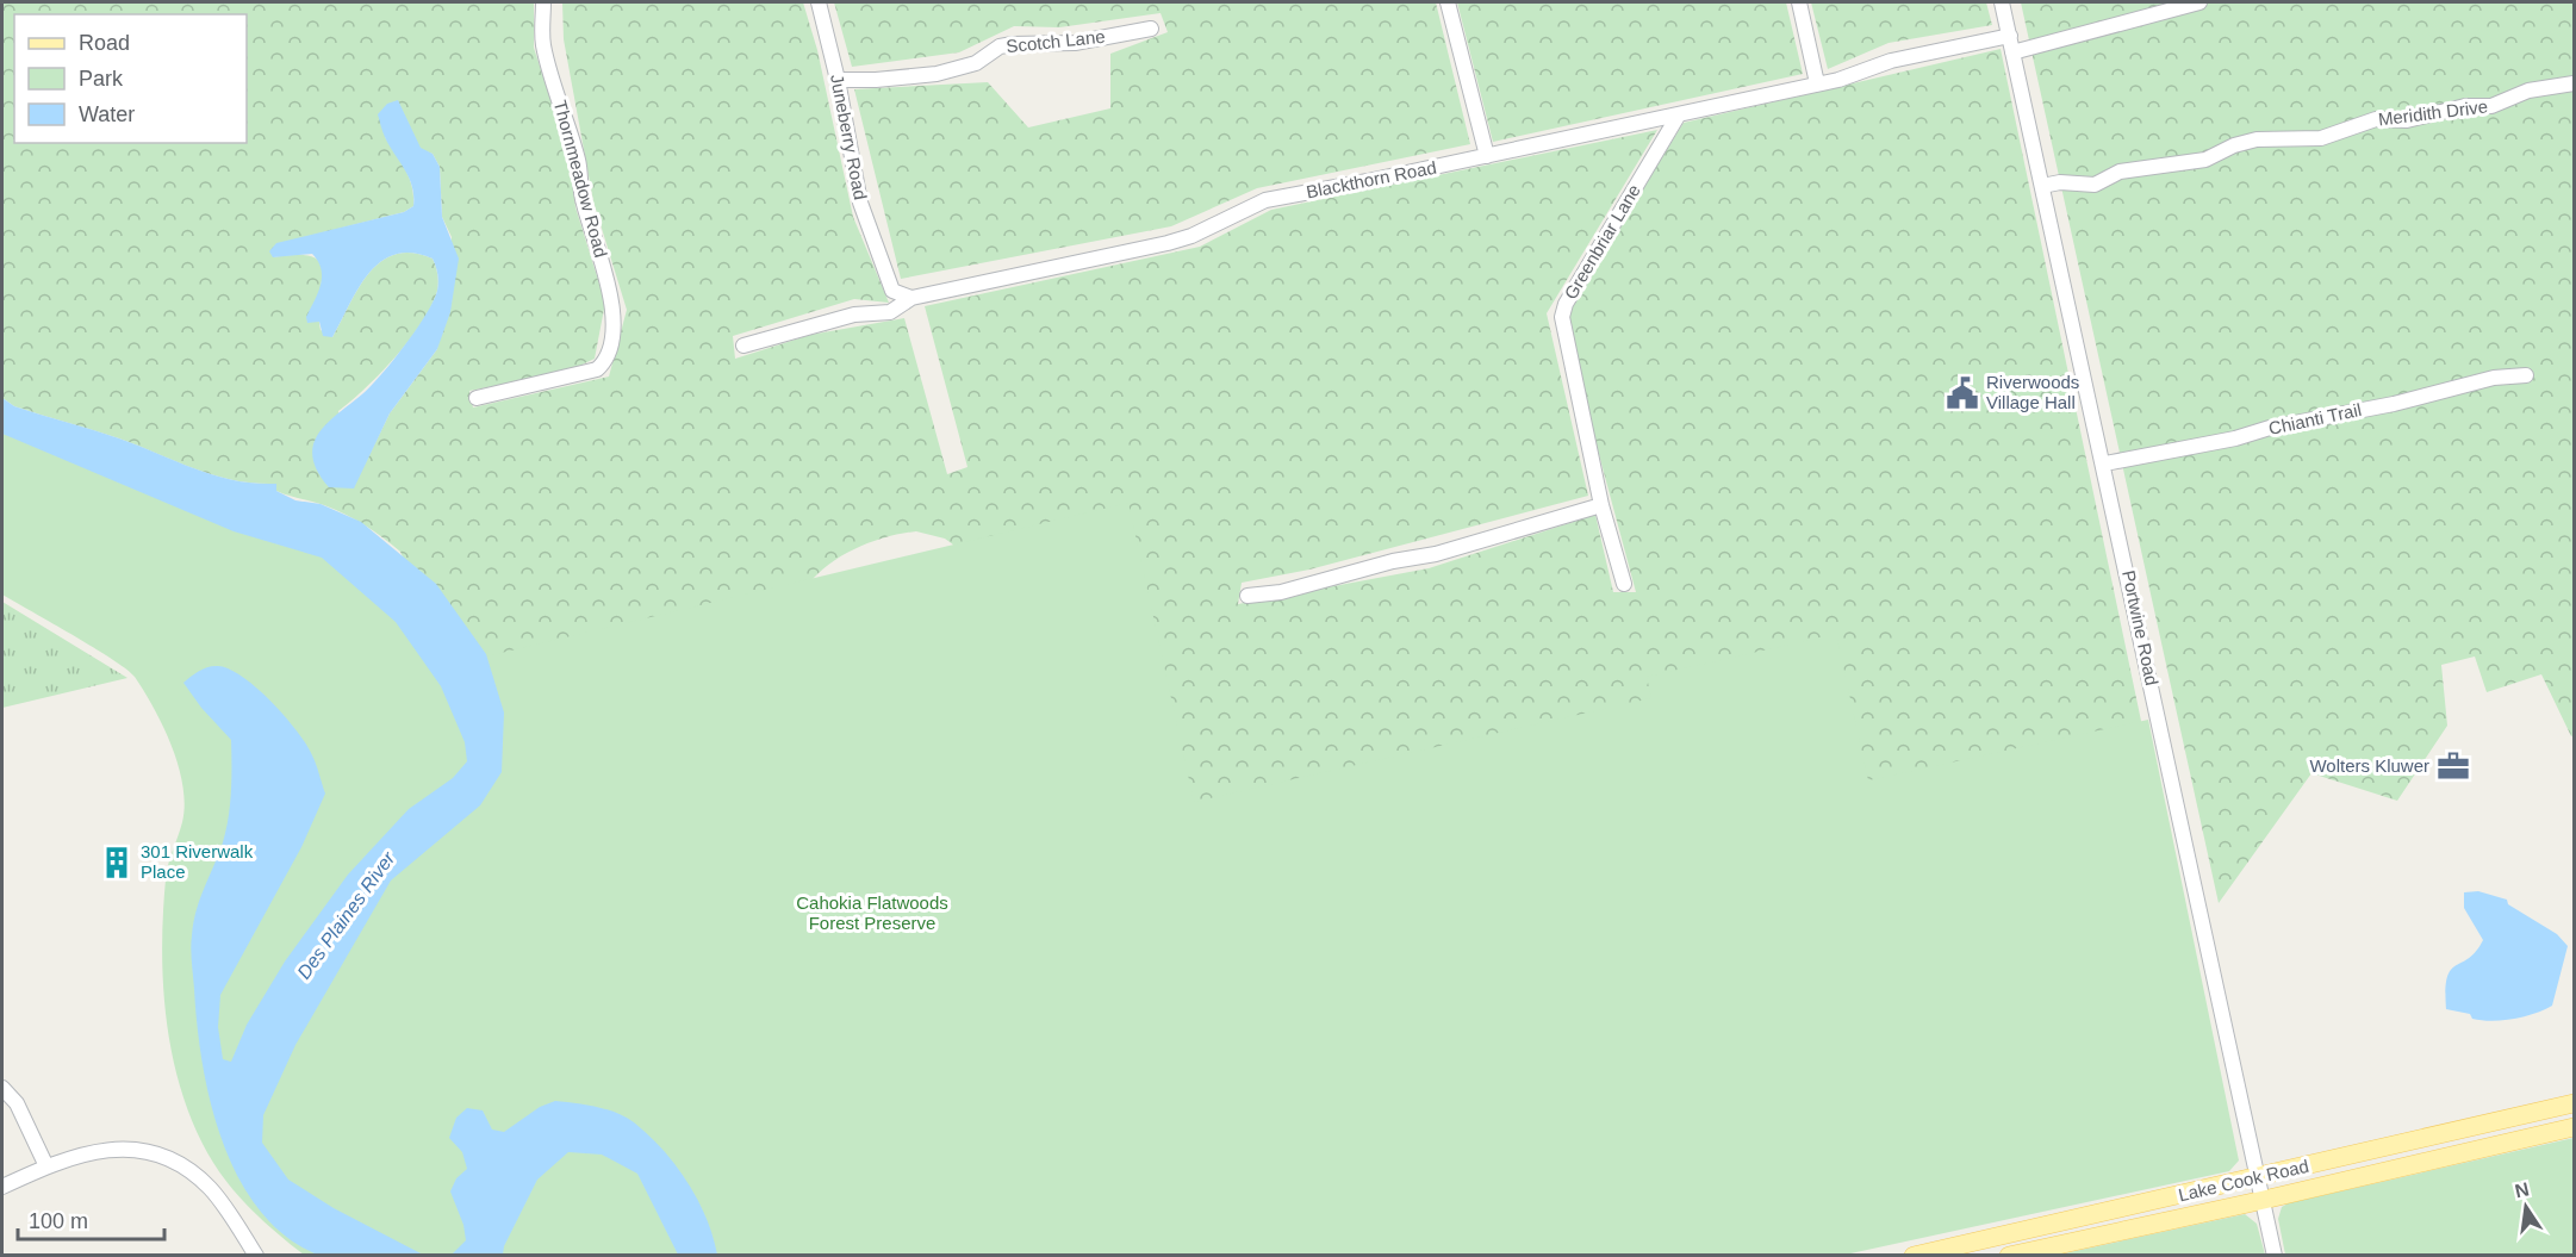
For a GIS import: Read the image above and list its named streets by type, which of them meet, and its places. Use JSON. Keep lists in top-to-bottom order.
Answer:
{
  "streets": {
    "main road": ["Lake Cook Road"],
    "street": [
      "Scotch Lane",
      "Meridith Drive",
      "Juneberry Road",
      "Thornmeadow Road",
      "Blackthorn Road",
      "Greenbriar Lane",
      "Chianti Trail",
      "Portwine Road"
    ]
  },
  "crossings": [
    ["Scotch Lane", "Juneberry Road"],
    ["Meridith Drive", "Portwine Road"],
    ["Juneberry Road", "Blackthorn Road"],
    ["Blackthorn Road", "Greenbriar Lane"],
    ["Blackthorn Road", "Portwine Road"],
    ["Chianti Trail", "Portwine Road"],
    ["Portwine Road", "Lake Cook Road"]
  ],
  "water": ["Des Plaines River"],
  "parks": ["Cahokia Flatwoods Forest Preserve"],
  "places": {
    "public building": ["Riverwoods Village Hall"],
    "office": ["Wolters Kluwer"],
    "building": ["301 Riverwalk Place"]
  },
  "legend": ["Road", "Park", "Water"],
  "scale_bar": "100 m",
  "north": "top"
}
